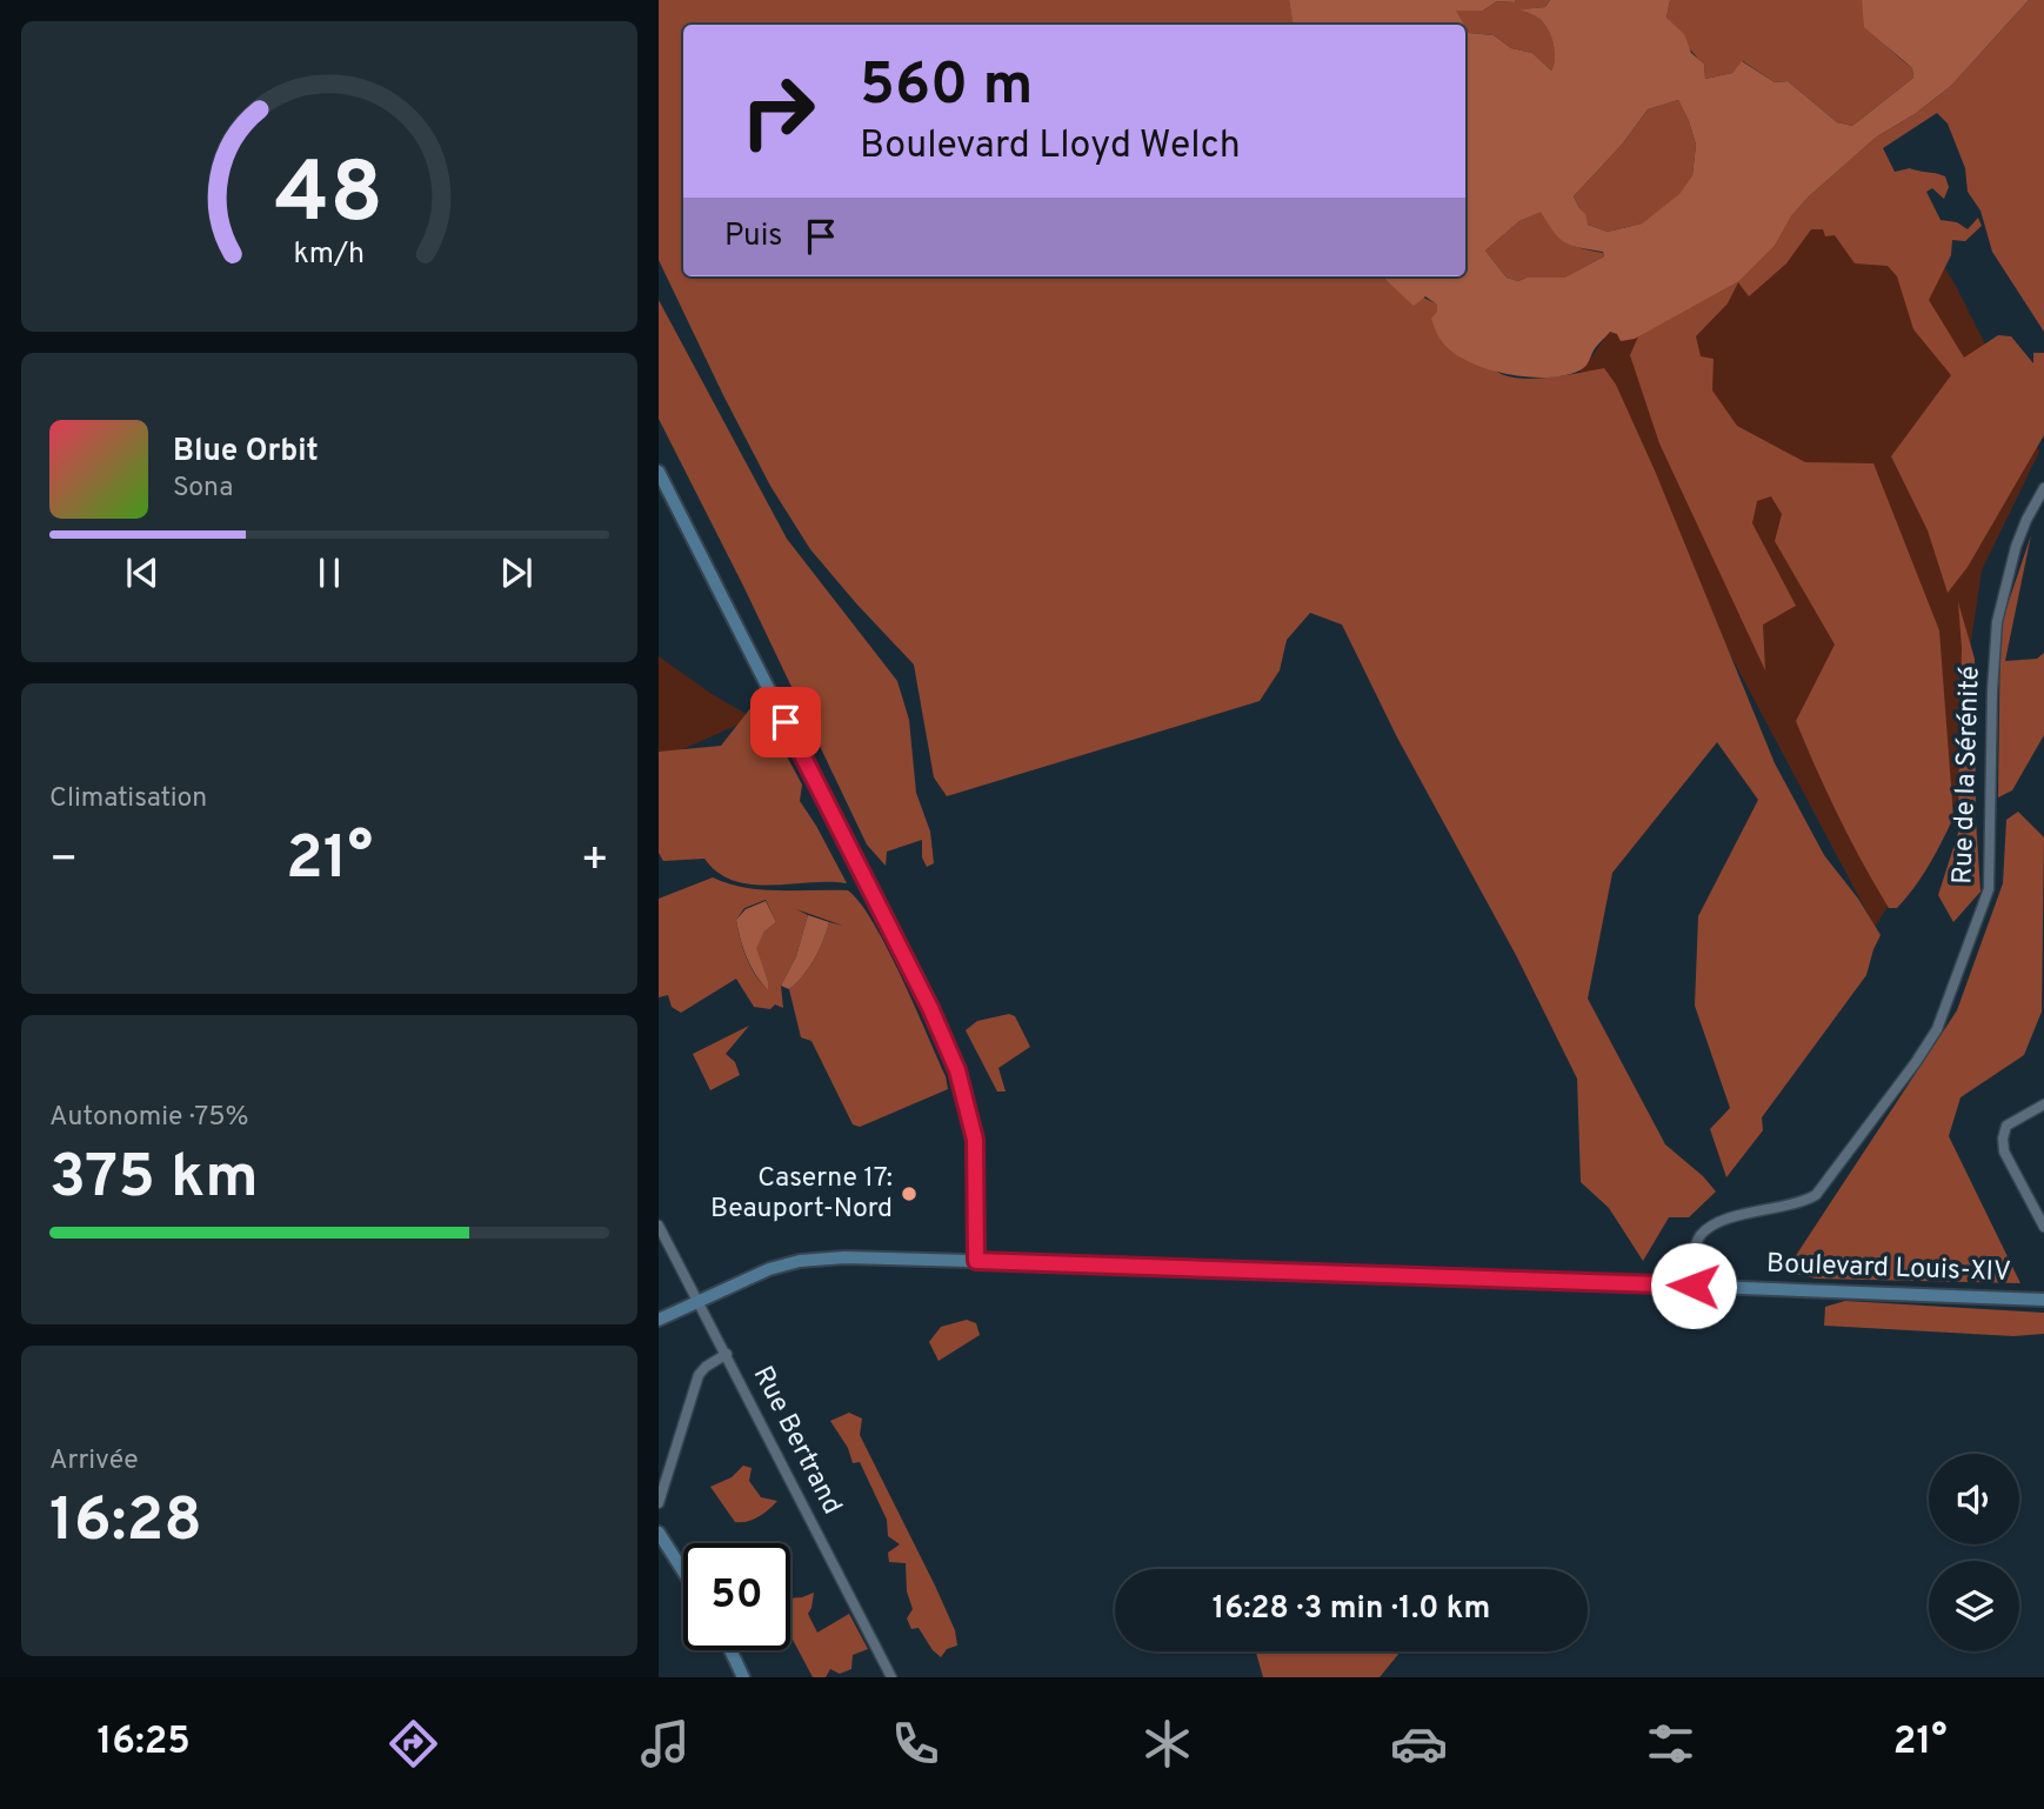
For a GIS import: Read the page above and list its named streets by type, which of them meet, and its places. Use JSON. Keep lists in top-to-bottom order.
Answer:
{
  "streets": {
    "main road": ["Boulevard Louis-XIV"],
    "street": ["Rue de la Sérénité", "Rue Bertrand"]
  },
  "crossings": [
    ["Rue de la Sérénité", "Boulevard Louis-XIV"],
    ["Boulevard Louis-XIV", "Rue Bertrand"]
  ],
  "places": ["Caserne 17: Beauport-Nord"],
  "page": {
    "turn": ["560 m", "Boulevard Lloyd Welch"],
    "then": "Puis",
    "song": ["Blue Orbit", "Sona"],
    "tile": [
      "Climatisation",
      ["Autonomie · 75%", "375 km"],
      ["Arrivée", "16:28"]
    ],
    "heat": ["−", "21°", "+"],
    "limit": "50",
    "trip": "16:28 · 3 min · 1.0 km",
    "tabs": ["16:25", "21°"],
    "gauge": ["48", "km/h"]
  }
}
